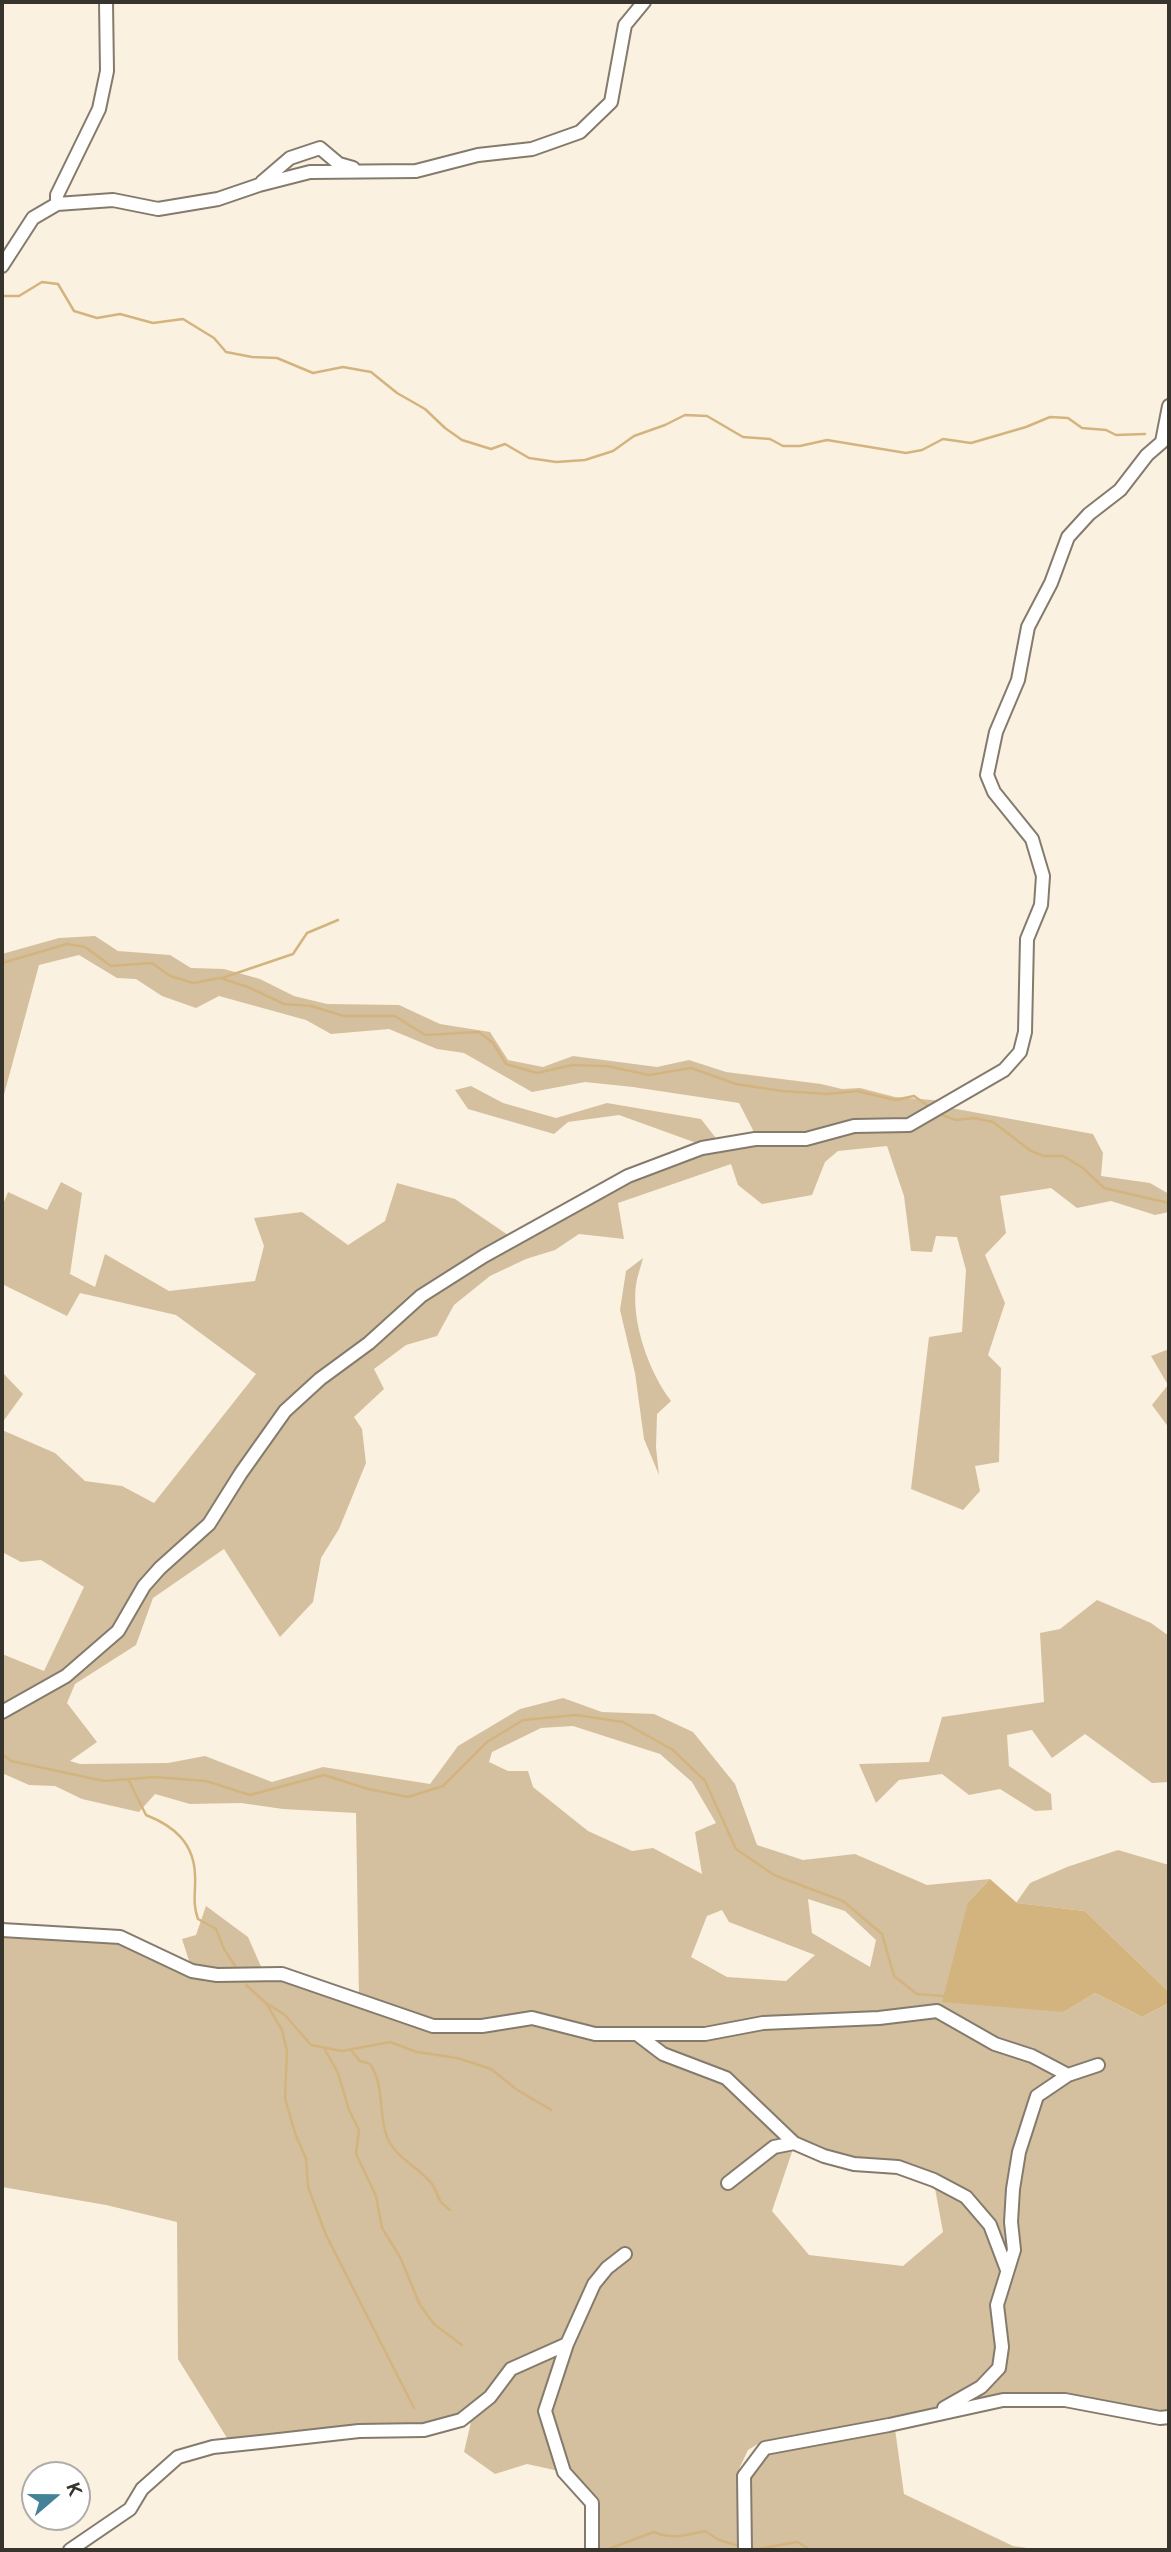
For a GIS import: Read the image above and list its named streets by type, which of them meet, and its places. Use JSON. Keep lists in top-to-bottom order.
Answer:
{
  "north": "right"
}
